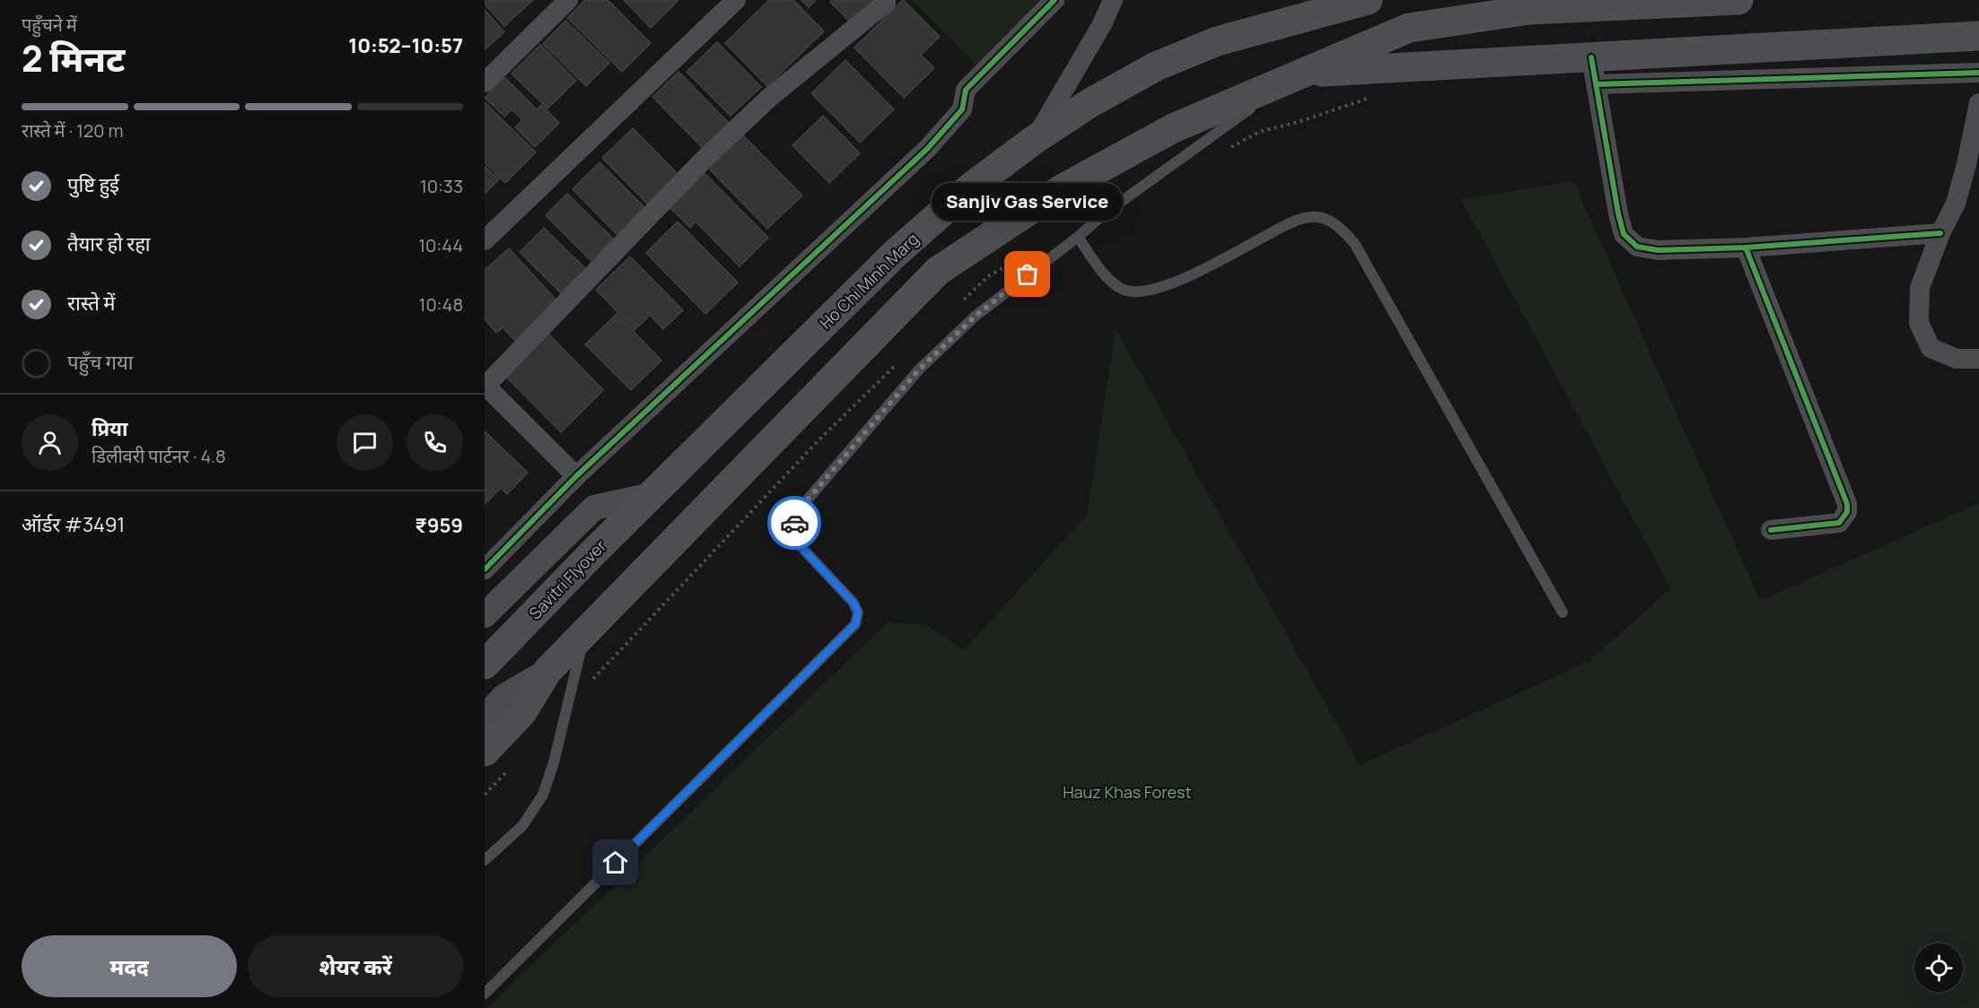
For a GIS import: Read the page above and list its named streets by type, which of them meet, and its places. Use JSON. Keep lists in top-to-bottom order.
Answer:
{
  "streets": {
    "main road": ["Ho Chi Minh Marg", "Savitri Flyover"]
  },
  "crossings": [
    ["Ho Chi Minh Marg", "Savitri Flyover"]
  ],
  "parks": ["Hauz Khas Forest"],
  "places": ["Sanjiv Gas Service"],
  "page": {
    "heading": ["2 मिनट", "पहुँचने में", "10:52–10:57"],
    "panel": [
      "प्रिया",
      "डिलीवरी पार्टनर · 4.8",
      "ऑर्डर #3491",
      "₹959"
    ],
    "bar": "रास्ते में · 120 m",
    "list": [
      ["पुष्टि हुई", "10:33"],
      ["तैयार हो रहा", "10:44"],
      ["रास्ते में", "10:48"],
      "पहुँच गया"
    ],
    "bubble": "Sanjiv Gas Service",
    "buttons": ["मदद", "शेयर करें"]
  }
}
